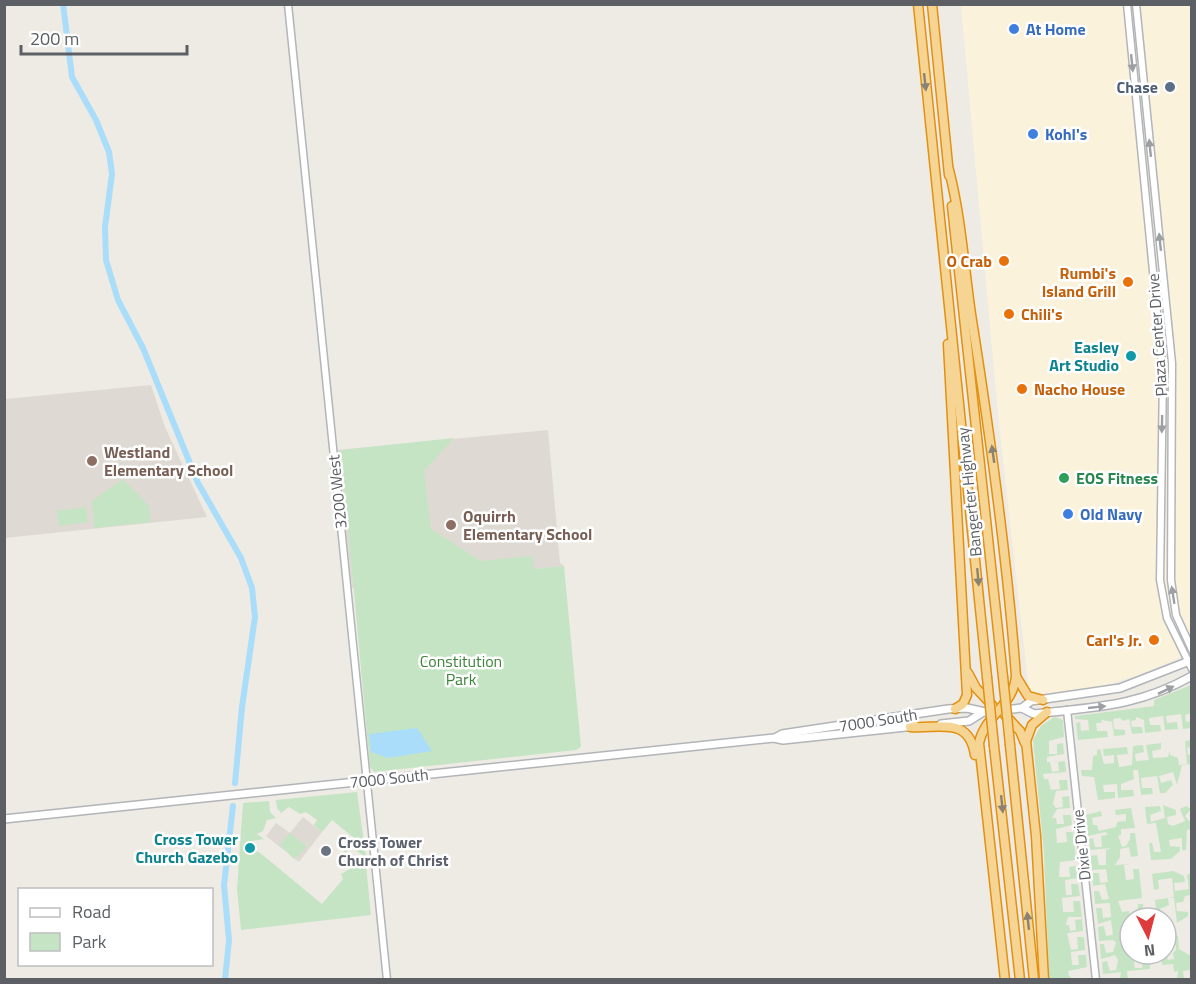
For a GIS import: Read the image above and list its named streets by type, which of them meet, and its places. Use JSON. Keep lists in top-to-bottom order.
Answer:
{
  "streets": {
    "highway": ["Bangerter Highway"],
    "main road": ["7000 South"],
    "street": ["Plaza Center Drive", "3200 West", "Dixie Drive"]
  },
  "crossings": [
    ["Plaza Center Drive", "7000 South"],
    ["3200 West", "7000 South"],
    ["7000 South", "Dixie Drive"]
  ],
  "parks": ["Constitution Park"],
  "places": [
    "At Home",
    "Chase",
    "Kohl's",
    "O Crab",
    "Rumbi's Island Grill",
    "Chili's",
    "Easley Art Studio",
    "Nacho House",
    "Westland Elementary School",
    "EOS Fitness",
    "Old Navy",
    "Oquirrh Elementary School",
    "Carl's Jr.",
    "Cross Tower Church Gazebo",
    "Cross Tower Church of Christ"
  ],
  "legend": ["Road", "Park"],
  "scale_bar": "200 m",
  "north": "bottom"
}
